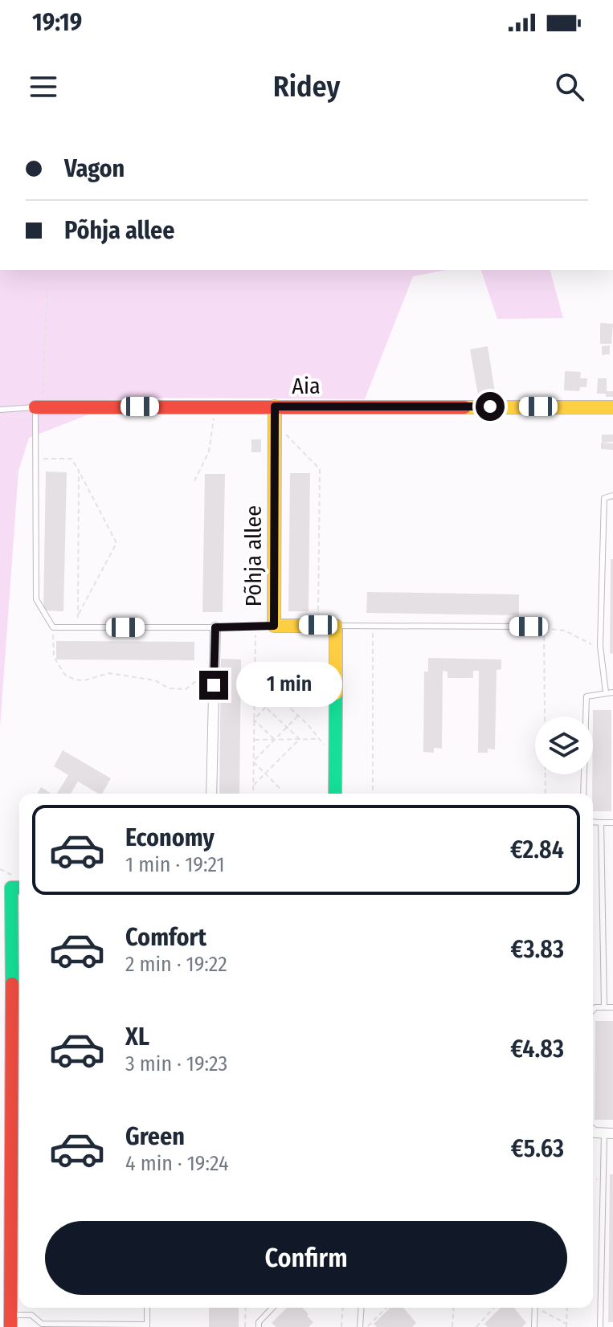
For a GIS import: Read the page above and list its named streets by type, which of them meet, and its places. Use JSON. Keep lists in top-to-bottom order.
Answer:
{
  "streets": {
    "street": ["Aia", "Põhja allee"]
  },
  "crossings": [
    ["Aia", "Põhja allee"]
  ],
  "page": {
    "status": "19:19",
    "header": "Ridey",
    "banner": ["Vagon", "Põhja allee"],
    "bubble": "1 min",
    "list": [
      {
        "name": "Economy",
        "note": "1 min · 19:21",
        "value": "€2.84"
      },
      {
        "name": "Comfort",
        "note": "2 min · 19:22",
        "value": "€3.83"
      },
      {
        "name": "XL",
        "note": "3 min · 19:23",
        "value": "€4.83"
      },
      {
        "name": "Green",
        "note": "4 min · 19:24",
        "value": "€5.63"
      }
    ],
    "buttons": "Confirm"
  }
}
